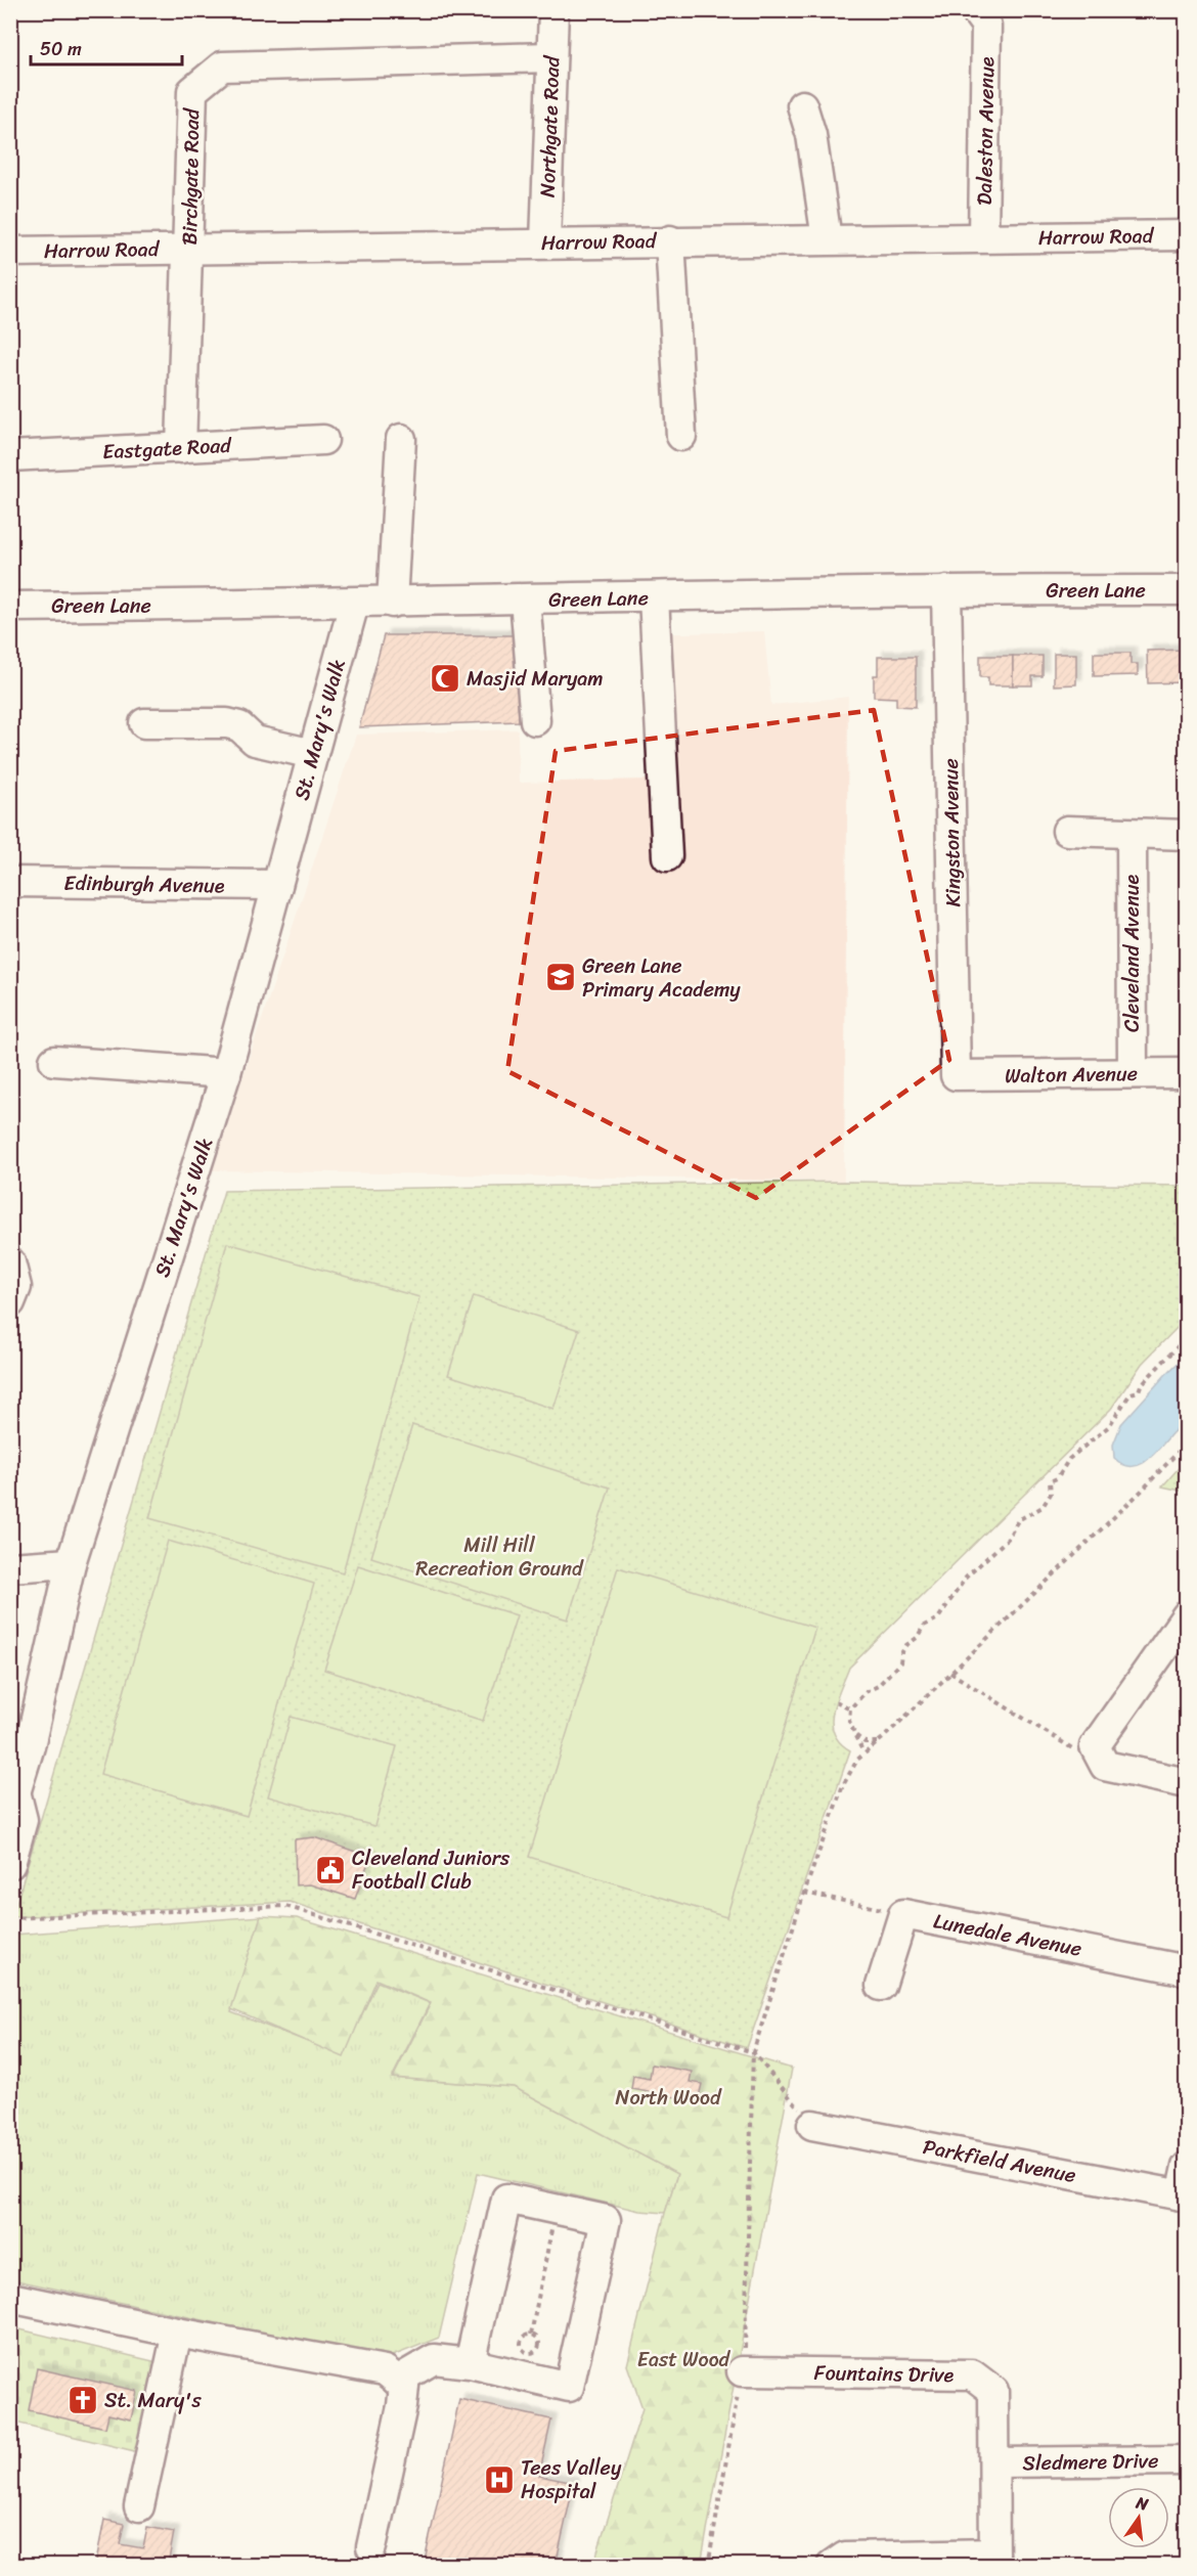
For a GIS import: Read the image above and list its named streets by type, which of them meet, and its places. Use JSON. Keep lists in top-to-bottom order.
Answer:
{
  "streets": {
    "street": [
      "Northgate Road",
      "Daleston Avenue",
      "Birchgate Road",
      "Harrow Road",
      "Eastgate Road",
      "Green Lane",
      "St. Mary's Walk",
      "Kingston Avenue",
      "Edinburgh Avenue",
      "Cleveland Avenue",
      "Walton Avenue",
      "Lunedale Avenue",
      "Parkfield Avenue",
      "Fountains Drive",
      "Sledmere Drive"
    ]
  },
  "crossings": [
    ["Northgate Road", "Birchgate Road"],
    ["Northgate Road", "Harrow Road"],
    ["Daleston Avenue", "Harrow Road"],
    ["Birchgate Road", "Harrow Road"],
    ["Birchgate Road", "Eastgate Road"],
    ["Green Lane", "St. Mary's Walk"],
    ["Green Lane", "Kingston Avenue"],
    ["St. Mary's Walk", "Edinburgh Avenue"],
    ["Kingston Avenue", "Walton Avenue"],
    ["Cleveland Avenue", "Walton Avenue"],
    ["Fountains Drive", "Sledmere Drive"]
  ],
  "parks": ["Mill Hill Recreation Ground", "North Wood", "East Wood"],
  "places": {
    "mosque": ["Masjid Maryam"],
    "school or university": ["Green Lane Primary Academy"],
    "public building": ["Cleveland Juniors Football Club"],
    "church": ["St. Mary's"],
    "hospital": ["Tees Valley Hospital"]
  },
  "scale_bar": "50 m",
  "north": "top"
}
